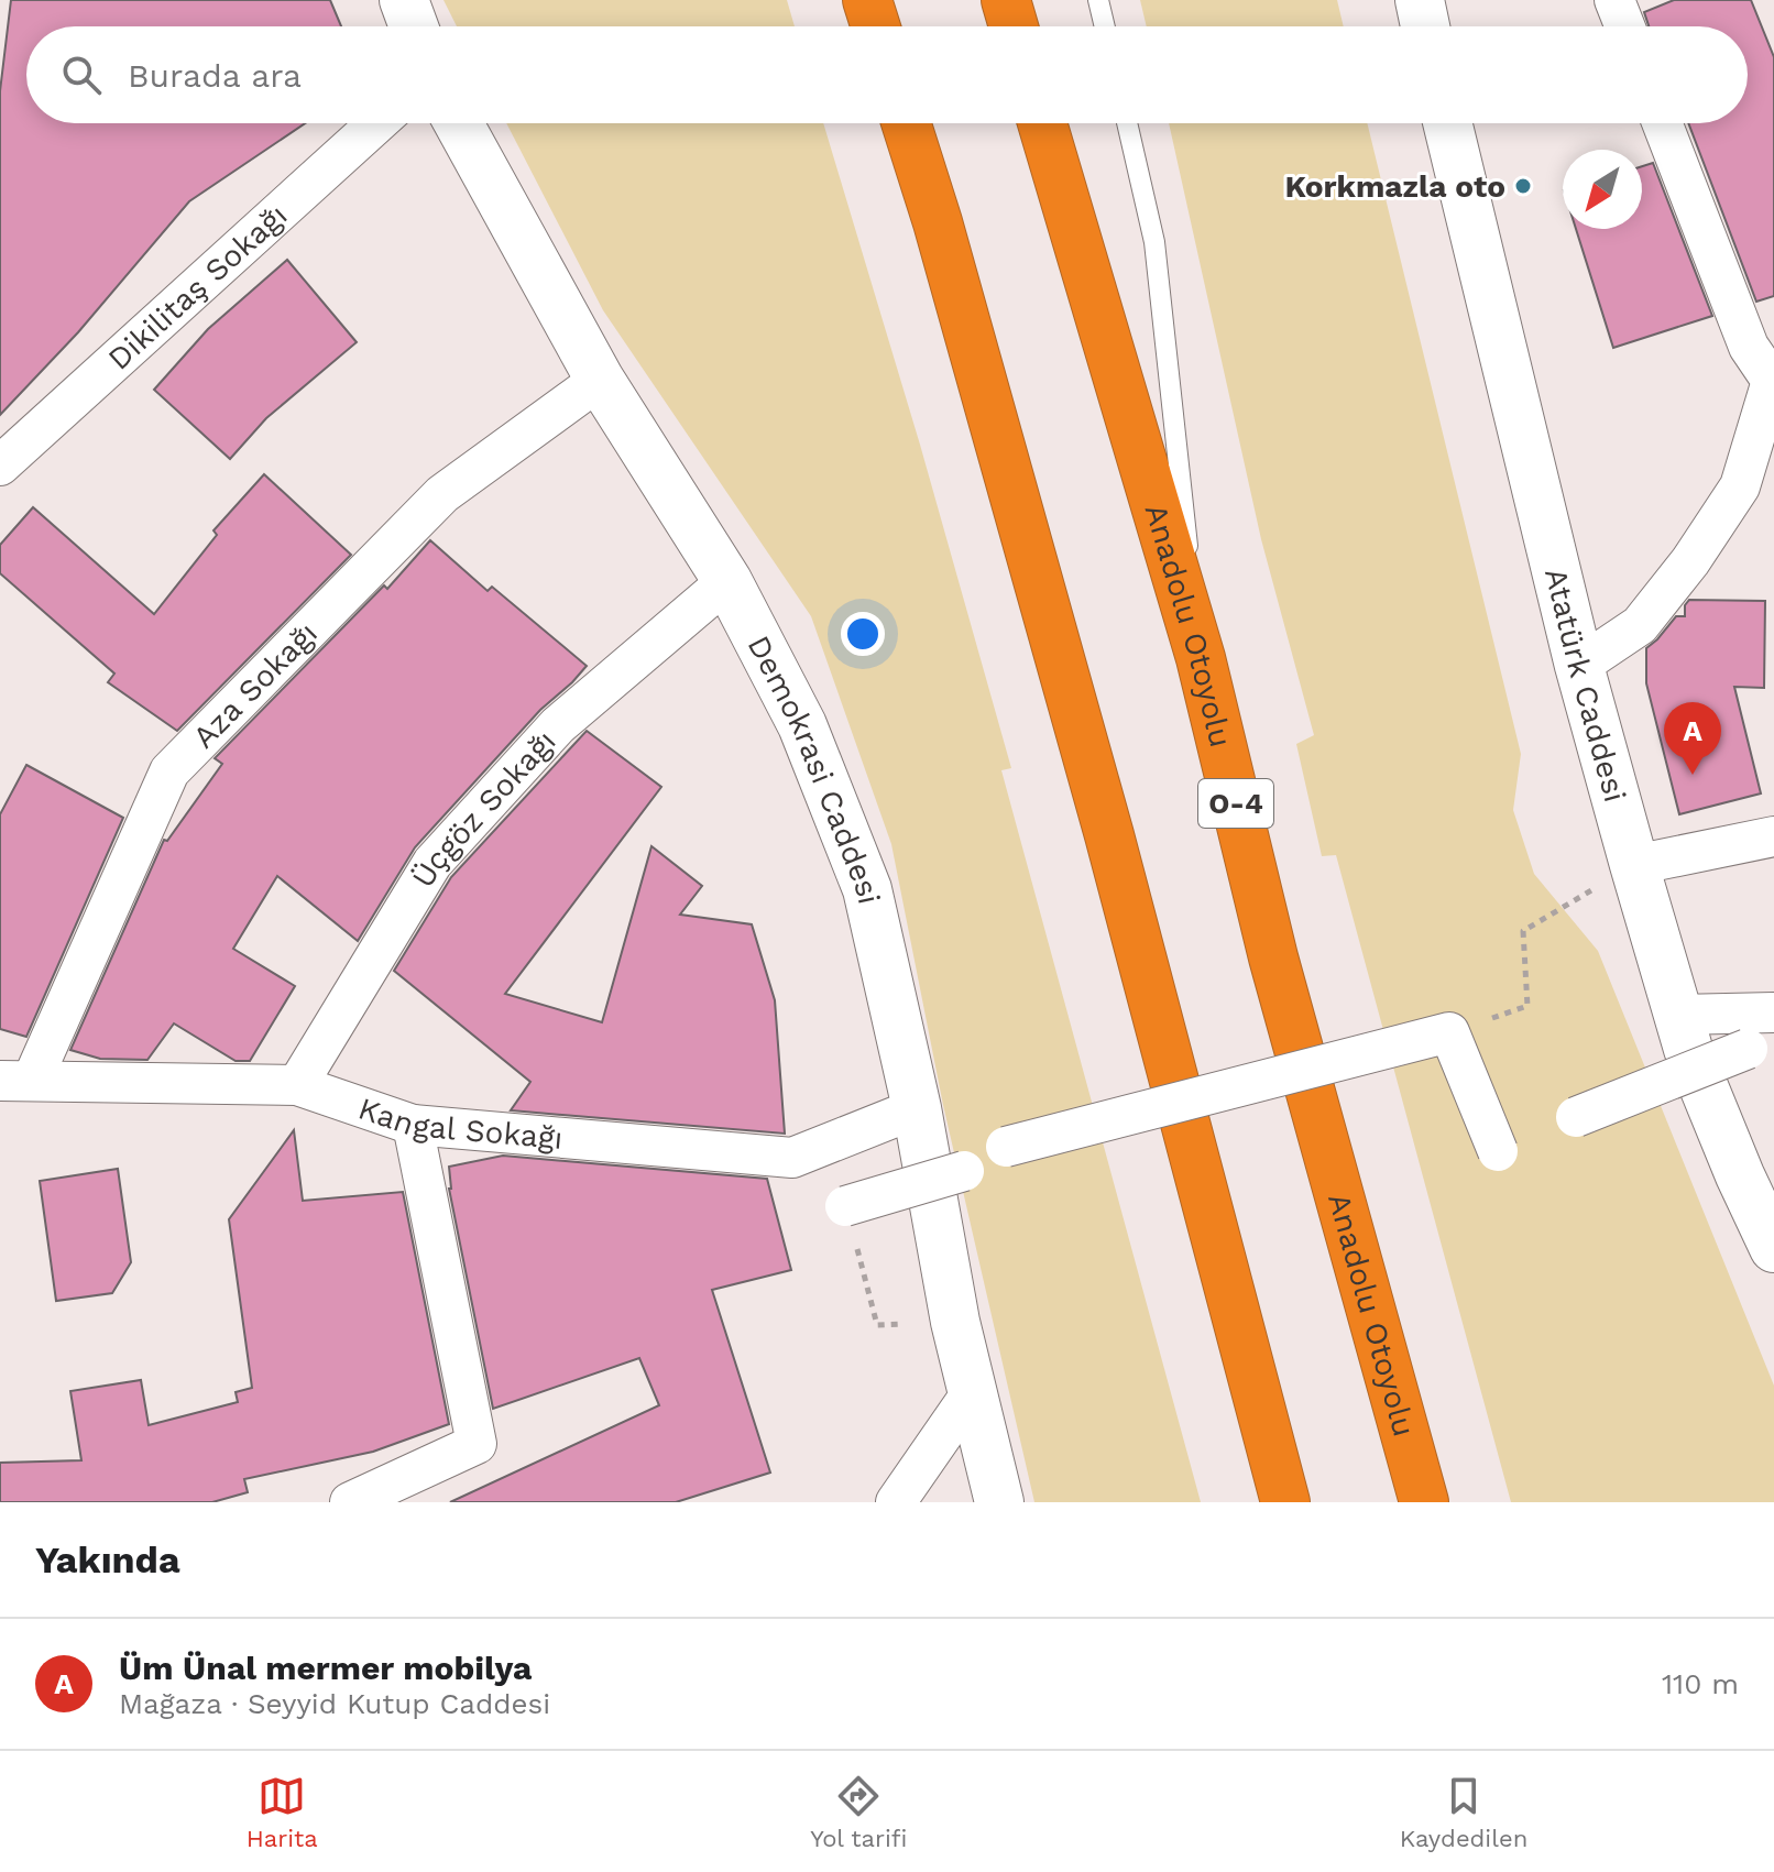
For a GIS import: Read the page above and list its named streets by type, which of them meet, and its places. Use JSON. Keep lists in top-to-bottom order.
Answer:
{
  "streets": {
    "highway": ["Anadolu Otoyolu", "O-4"],
    "street": [
      "Dikilitaş Sokağı",
      "Aza Sokağı",
      "Atatürk Caddesi",
      "Demokrasi Caddesi",
      "Üçgöz Sokağı",
      "Kangal Sokağı"
    ]
  },
  "crossings": [
    ["Aza Sokağı", "Demokrasi Caddesi"],
    ["Aza Sokağı", "Kangal Sokağı"],
    ["Demokrasi Caddesi", "Üçgöz Sokağı"],
    ["Demokrasi Caddesi", "Kangal Sokağı"],
    ["Üçgöz Sokağı", "Kangal Sokağı"]
  ],
  "places": ["Korkmazla oto"],
  "north": "bottom left",
  "page": {
    "search": "Burada ara",
    "pins": "A",
    "heading": "Yakında",
    "list": [
      {
        "mark": "A",
        "name": "Üm Ünal mermer mobilya",
        "note": "Mağaza · Seyyid Kutup Caddesi",
        "value": "110 m"
      }
    ],
    "nav": ["Harita", "Yol tarifi", "Kaydedilen"]
  }
}
